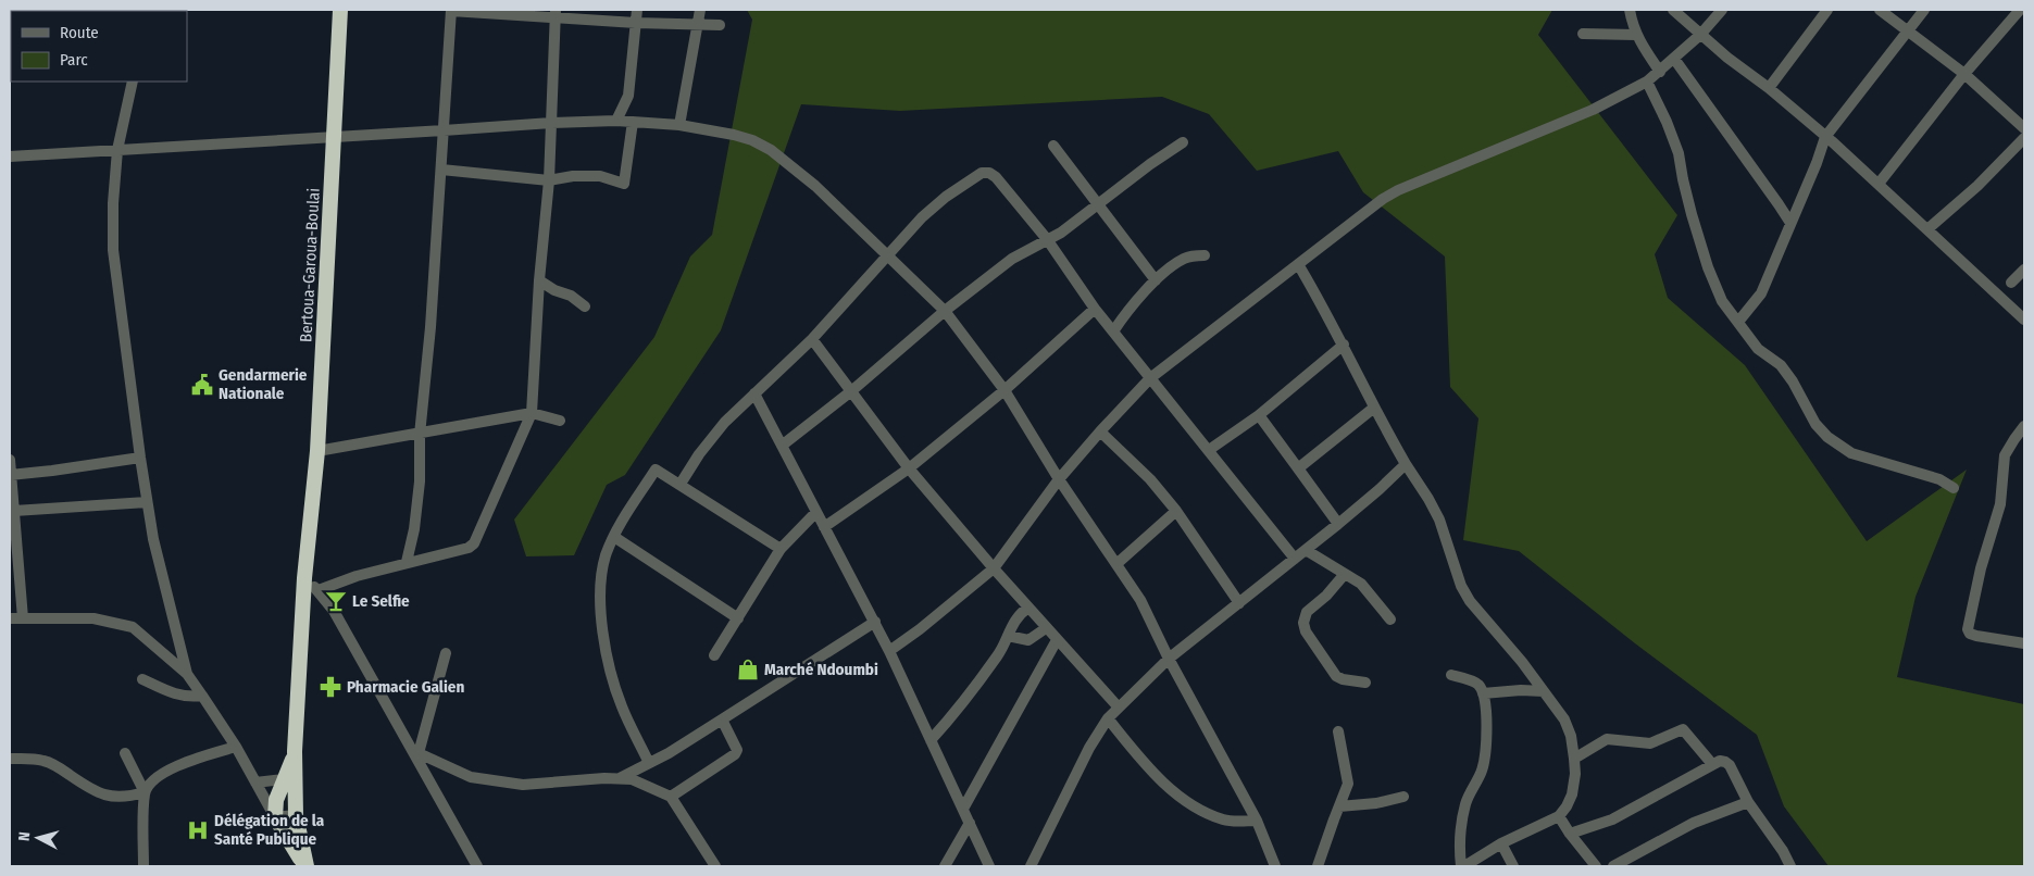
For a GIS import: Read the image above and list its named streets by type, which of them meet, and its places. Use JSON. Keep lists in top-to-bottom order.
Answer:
{
  "streets": {
    "highway": ["Bertoua-Garoua-Boulai"]
  },
  "places": {
    "public building": ["Gendarmerie Nationale"],
    "bar": ["Le Selfie"],
    "shop": ["Marché Ndoumbi"],
    "pharmacy": ["Pharmacie Galien"],
    "hospital": ["Délégation de la Santé Publique"]
  },
  "legend": ["Route", "Parc"],
  "north": "left"
}
